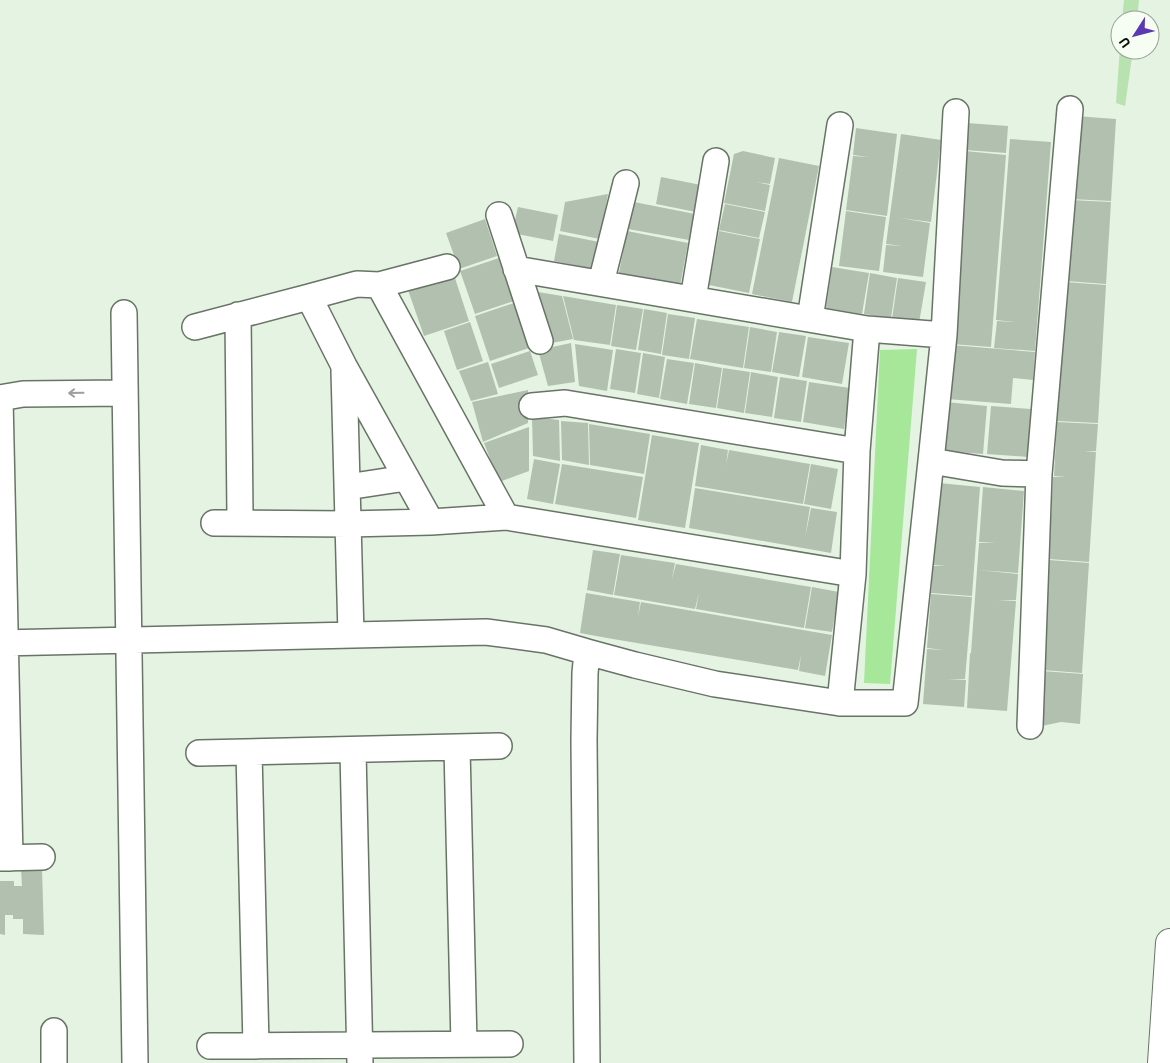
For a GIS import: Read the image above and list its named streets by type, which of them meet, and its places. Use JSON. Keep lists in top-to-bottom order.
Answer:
{
  "north": "bottom left"
}
